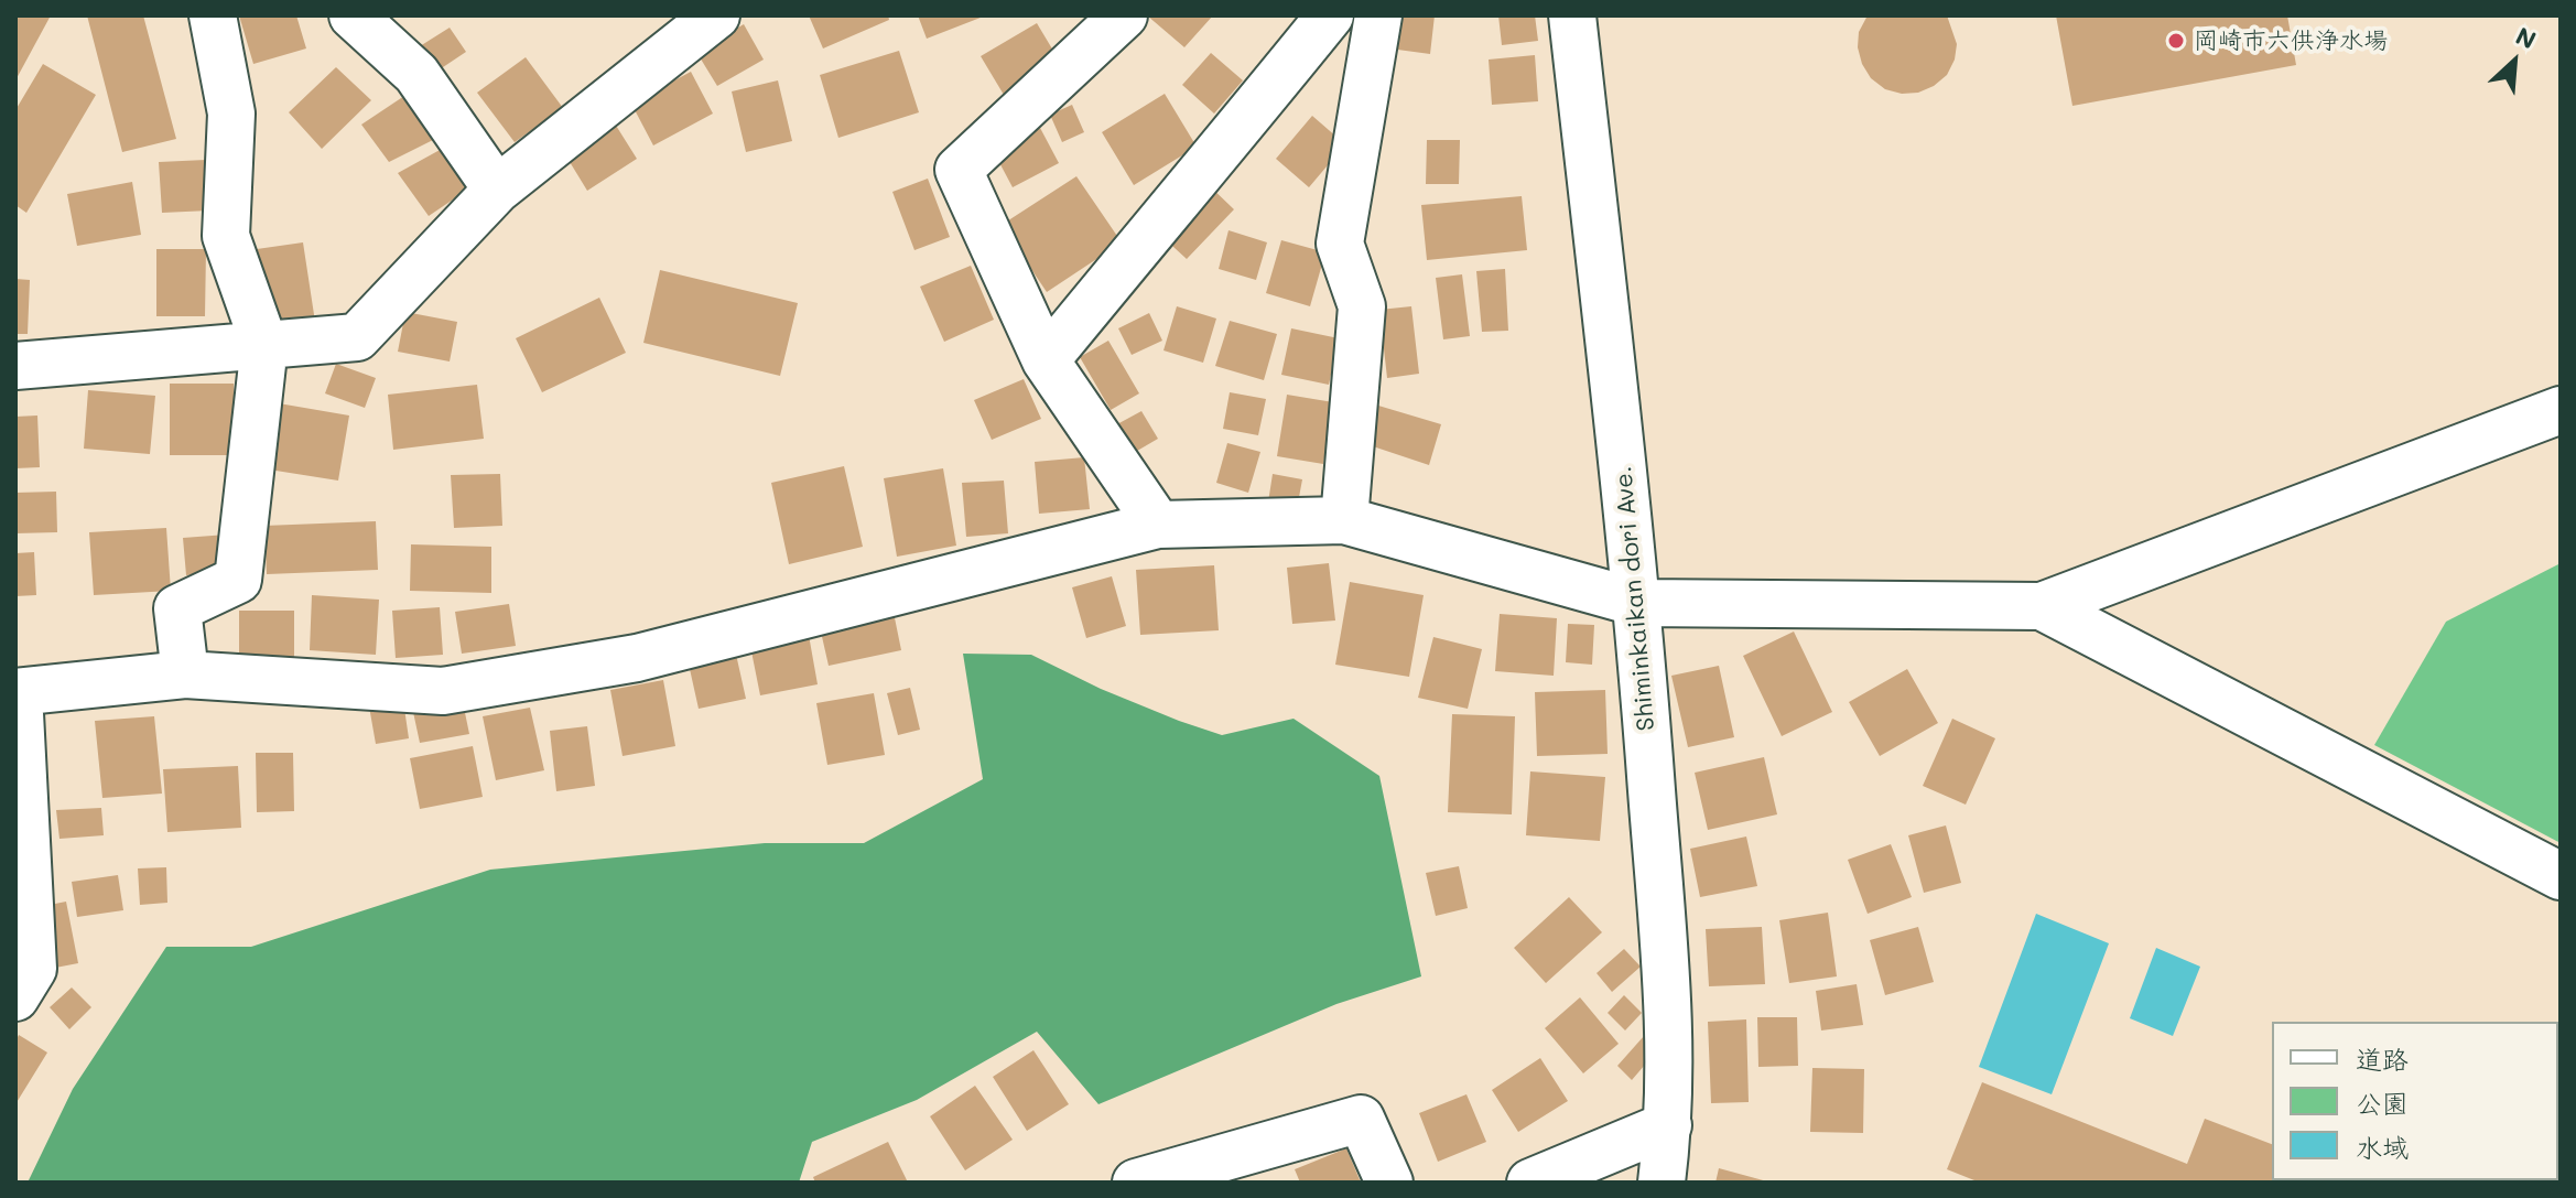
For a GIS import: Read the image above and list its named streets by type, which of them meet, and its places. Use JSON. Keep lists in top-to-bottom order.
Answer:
{
  "streets": {
    "street": ["Shiminkaikan dori Ave."]
  },
  "places": ["岡崎市六供浄水場"],
  "legend": ["道路", "公園", "水域"],
  "north": "top right"
}
